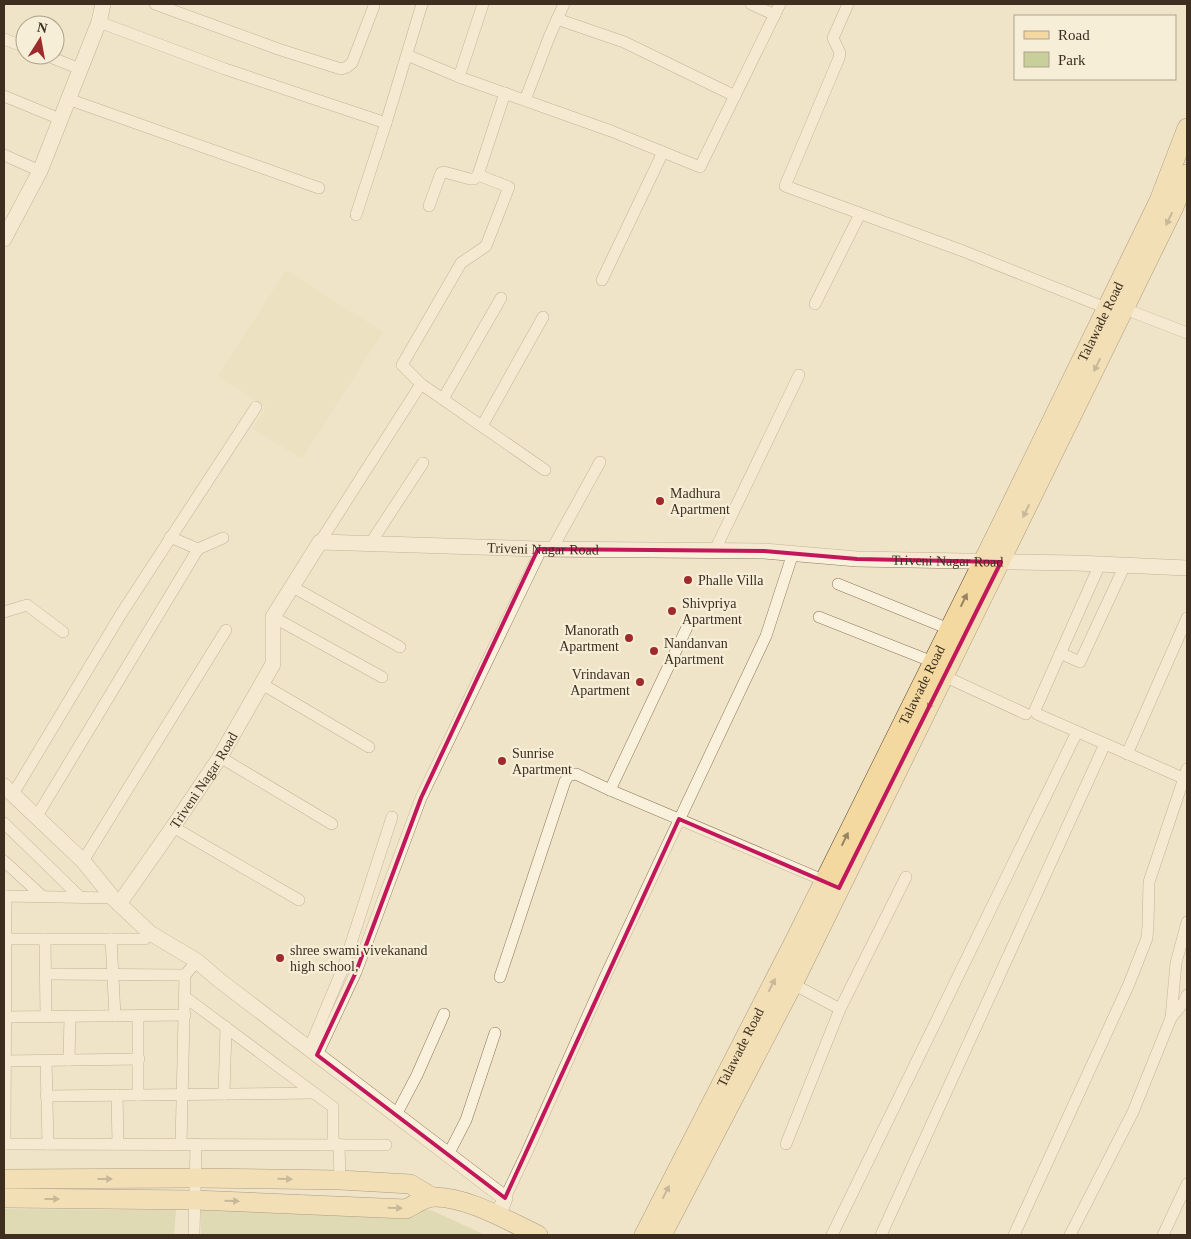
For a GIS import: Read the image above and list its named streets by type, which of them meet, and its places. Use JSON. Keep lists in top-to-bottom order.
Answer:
{
  "streets": {
    "main road": ["Talawade Road"],
    "street": ["Triveni Nagar Road"]
  },
  "crossings": [
    ["Talawade Road", "Triveni Nagar Road"]
  ],
  "places": [
    "Madhura Apartment",
    "Phalle Villa",
    "Shivpriya Apartment",
    "Manorath Apartment",
    "Nandanvan Apartment",
    "Vrindavan Apartment",
    "Sunrise Apartment",
    "shree swami vivekanand high school,"
  ],
  "legend": ["Road", "Park"],
  "north": "top"
}
